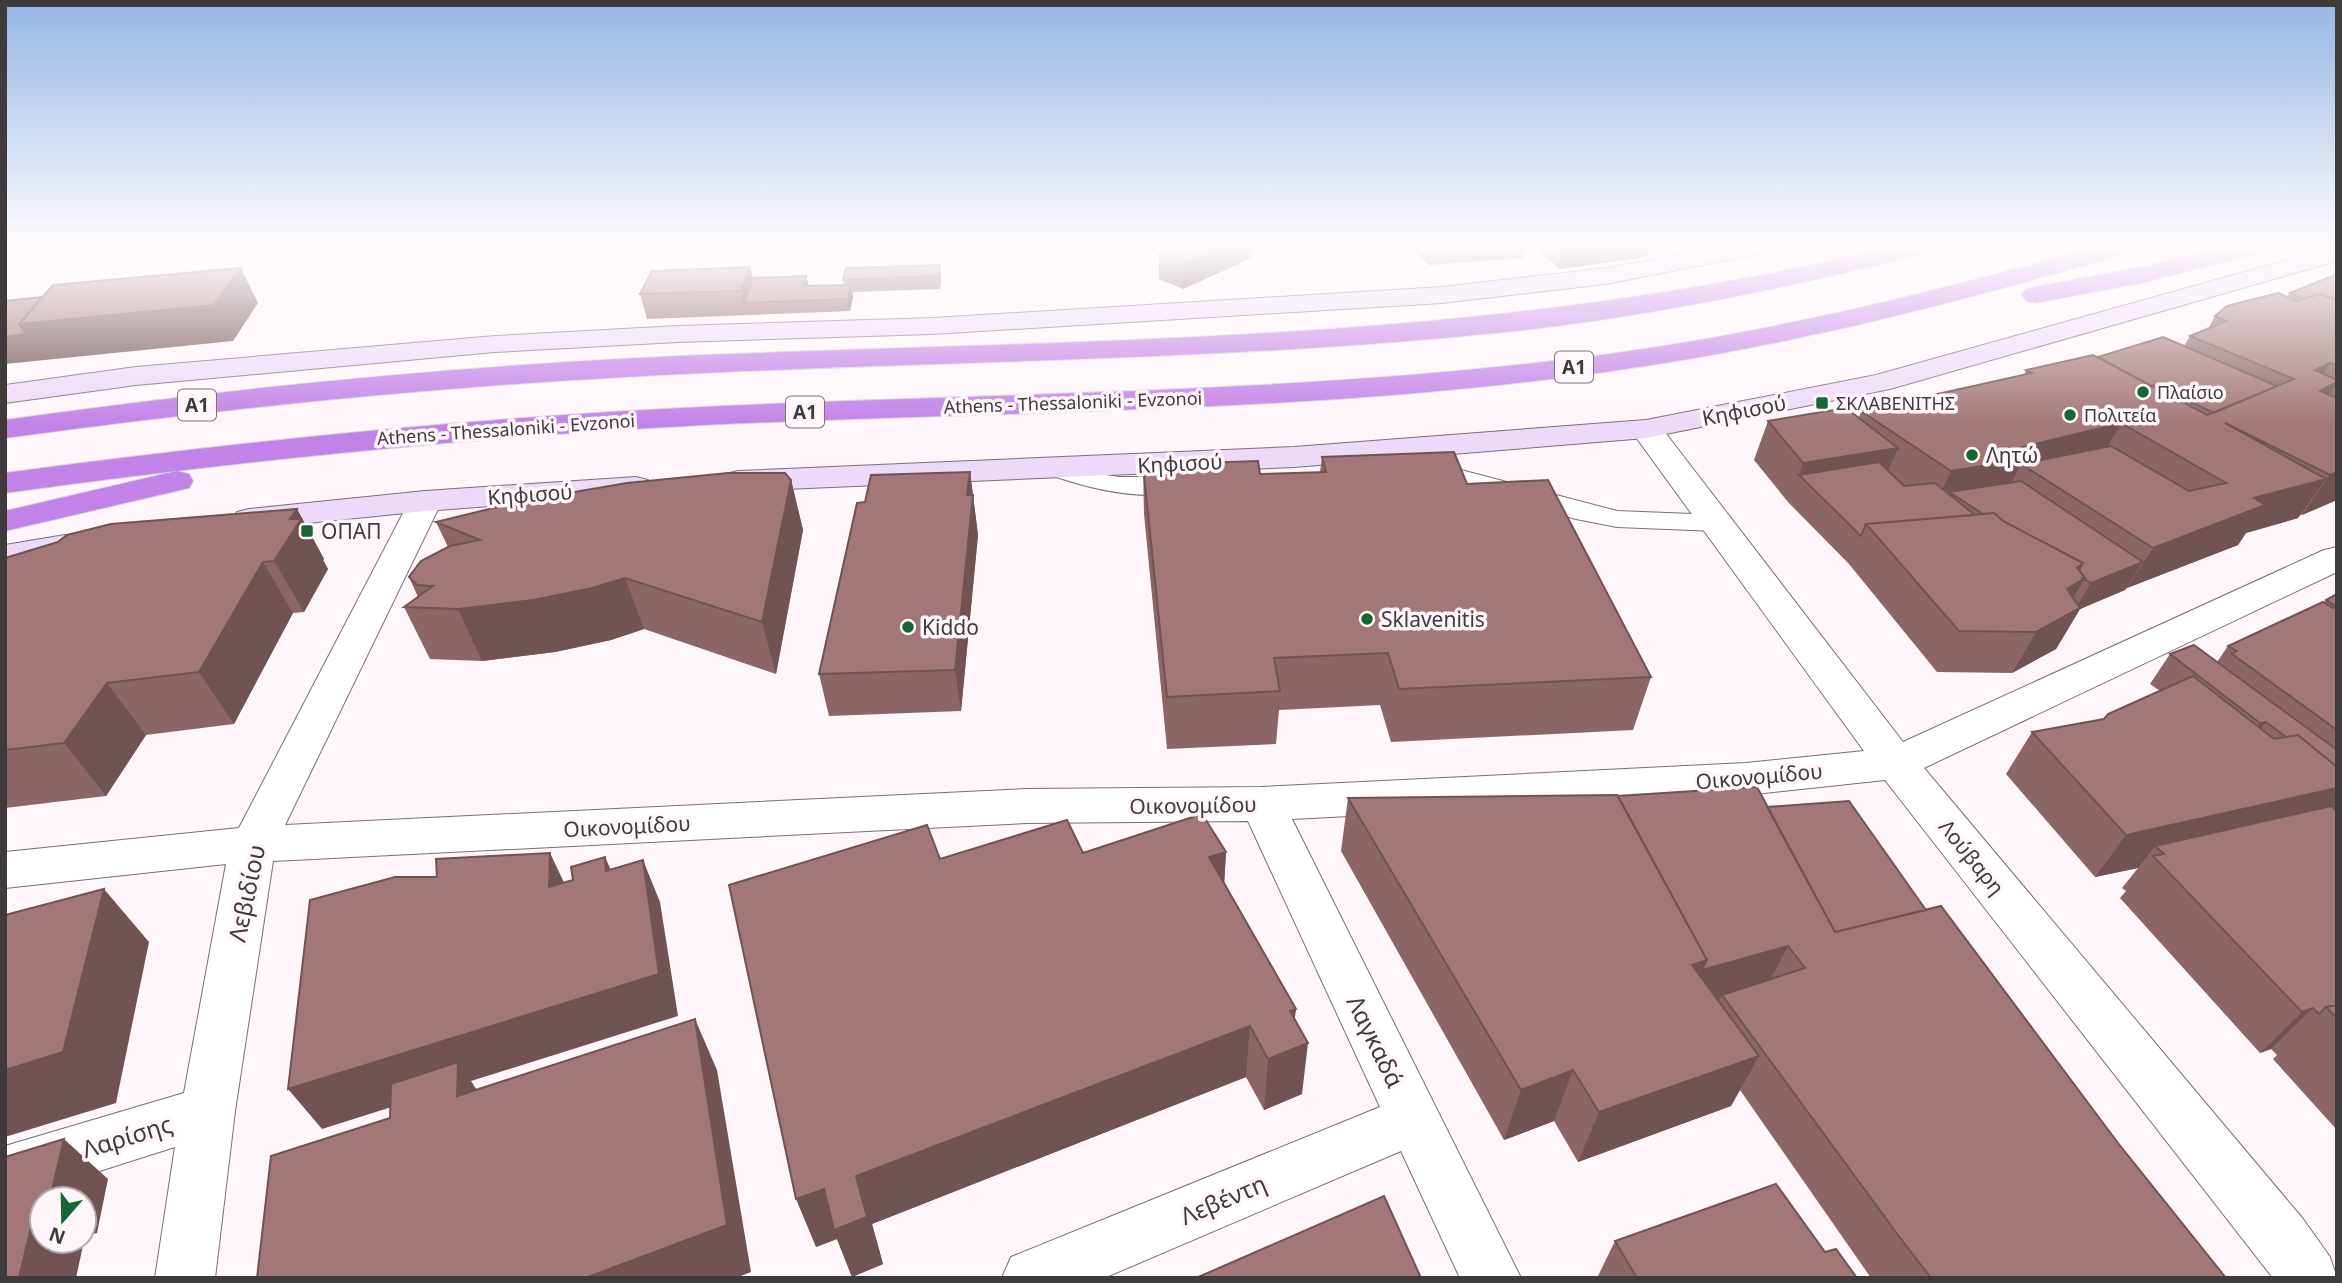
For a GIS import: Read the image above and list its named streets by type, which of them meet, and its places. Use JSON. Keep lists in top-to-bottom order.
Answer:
{
  "streets": {
    "highway": ["Α1", "Athens - Thessaloniki - Evzonoi"],
    "main road": ["Κηφισού"],
    "street": [
      "Οικονομίδου",
      "Λούβαρη",
      "Λεβιδίου",
      "Λαγκαδά",
      "Λαρίσης",
      "Λεβέντη"
    ]
  },
  "crossings": [
    ["Κηφισού", "Λούβαρη"],
    ["Κηφισού", "Λεβιδίου"],
    ["Οικονομίδου", "Λούβαρη"],
    ["Οικονομίδου", "Λεβιδίου"],
    ["Οικονομίδου", "Λαγκαδά"],
    ["Λεβιδίου", "Λαρίσης"],
    ["Λαγκαδά", "Λεβέντη"]
  ],
  "places": {
    "other": [
      "Πλαίσιο",
      "Πολιτεία",
      "Λητώ",
      "Sklavenitis",
      "Kiddo"
    ],
    "transit": ["ΣΚΛΑΒΕΝΙΤΗΣ", "ΟΠΑΠ"]
  },
  "north": "bottom"
}
